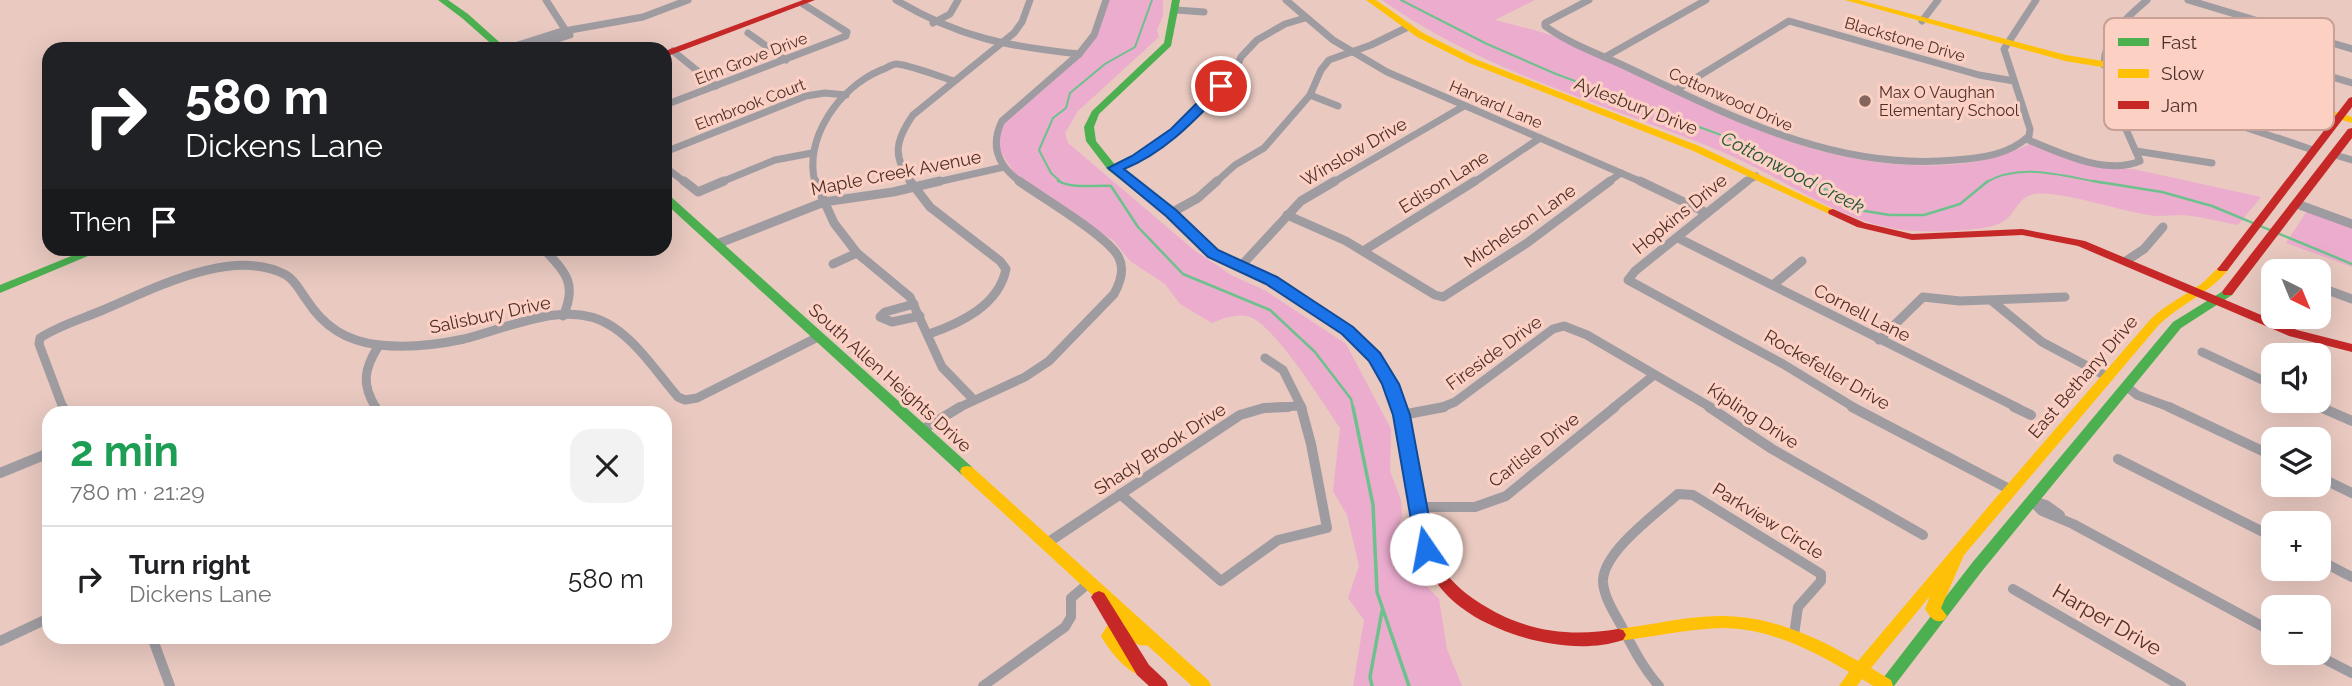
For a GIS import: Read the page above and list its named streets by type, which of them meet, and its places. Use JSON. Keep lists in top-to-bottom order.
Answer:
{
  "streets": {
    "main road": ["Aylesbury Drive", "East Bethany Drive", "South Allen Heights Drive"],
    "street": [
      "Blackstone Drive",
      "Elm Grove Drive",
      "Cottonwood Drive",
      "Elmbrook Court",
      "Harvard Lane",
      "Winslow Drive",
      "Maple Creek Avenue",
      "Edison Lane",
      "Hopkins Drive",
      "Michelson Lane",
      "Cornell Lane",
      "Salisbury Drive",
      "Fireside Drive",
      "Rockefeller Drive",
      "Kipling Drive",
      "Shady Brook Drive",
      "Carlisle Drive",
      "Parkview Circle",
      "Harper Drive"
    ]
  },
  "crossings": [
    ["Blackstone Drive", "Cottonwood Drive"],
    ["Harvard Lane", "Winslow Drive"],
    ["Harvard Lane", "Edison Lane"],
    ["Harvard Lane", "Hopkins Drive"],
    ["Harvard Lane", "Michelson Lane"],
    ["Aylesbury Drive", "Hopkins Drive"],
    ["Aylesbury Drive", "East Bethany Drive"],
    ["Maple Creek Avenue", "South Allen Heights Drive"],
    ["Edison Lane", "Michelson Lane"],
    ["Hopkins Drive", "Cornell Lane"],
    ["Hopkins Drive", "Rockefeller Drive"],
    ["Salisbury Drive", "South Allen Heights Drive"],
    ["Fireside Drive", "Kipling Drive"],
    ["Rockefeller Drive", "East Bethany Drive"],
    ["South Allen Heights Drive", "Shady Brook Drive"],
    ["Kipling Drive", "Carlisle Drive"]
  ],
  "water": ["Cottonwood Creek"],
  "places": ["Max O Vaughan Elementary School"],
  "legend": ["Fast", "Slow", "Jam"],
  "north": "bottom right",
  "page": {
    "turn": ["580 m", "Dickens Lane"],
    "then": "Then",
    "map_buttons": ["+", "−"],
    "heading": ["2 min", "780 m · 21:29"],
    "list": [
      {
        "name": "Turn right",
        "note": "Dickens Lane",
        "value": "580 m"
      }
    ]
  }
}
